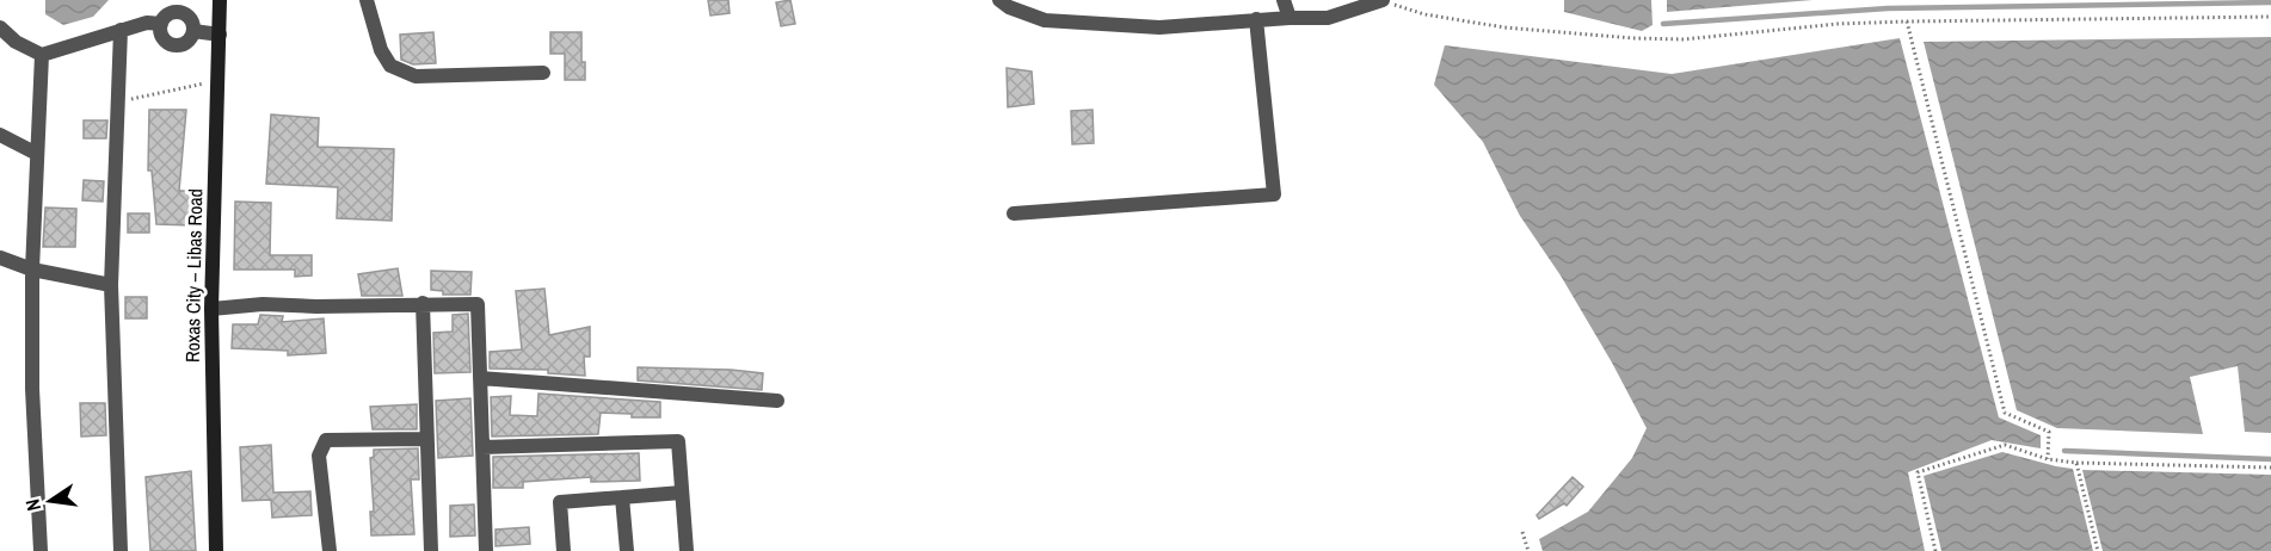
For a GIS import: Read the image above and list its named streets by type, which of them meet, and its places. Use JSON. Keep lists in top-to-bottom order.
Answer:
{
  "streets": {
    "main road": ["Roxas City – Libas Road"]
  },
  "north": "left"
}
